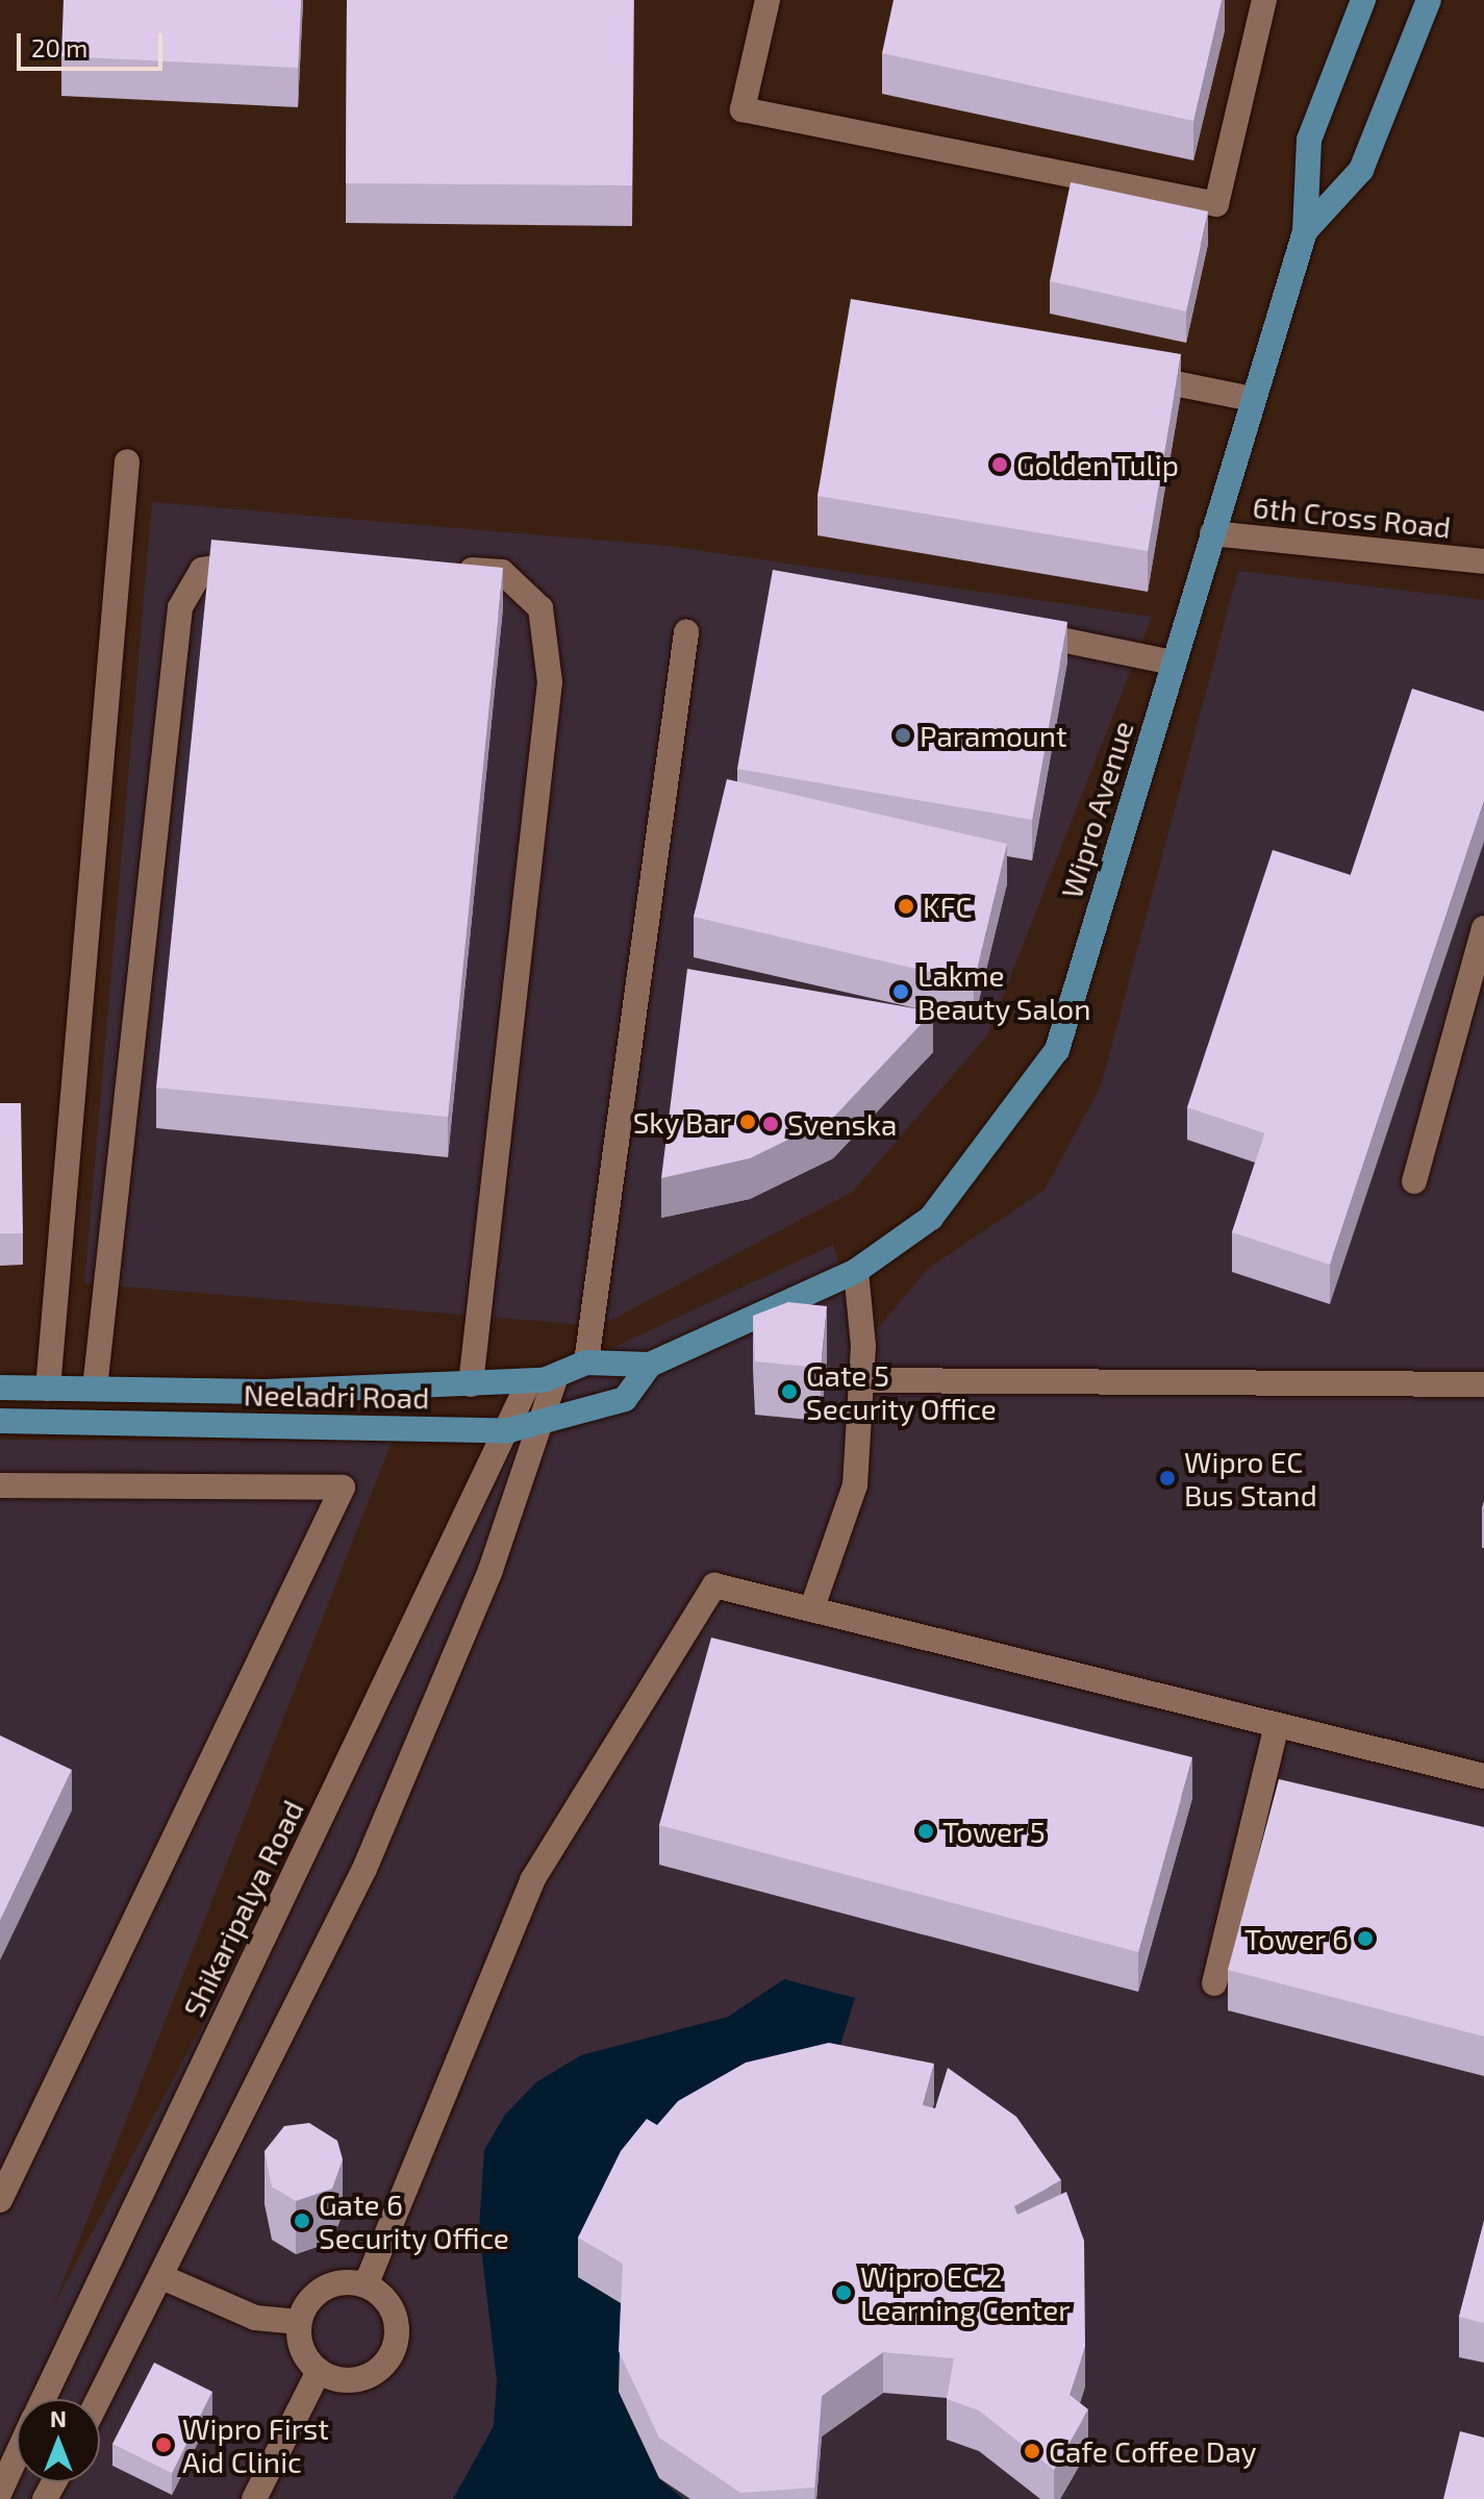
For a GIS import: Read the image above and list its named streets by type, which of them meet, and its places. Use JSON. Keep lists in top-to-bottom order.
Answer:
{
  "streets": {
    "main road": ["Wipro Avenue", "Neeladri Road"],
    "street": ["6th Cross Road", "Shikaripalya Road"]
  },
  "crossings": [
    ["6th Cross Road", "Wipro Avenue"],
    ["Wipro Avenue", "Neeladri Road"],
    ["Wipro Avenue", "Shikaripalya Road"],
    ["Neeladri Road", "Shikaripalya Road"]
  ],
  "places": [
    "Golden Tulip",
    "Paramount",
    "KFC",
    "Lakme Beauty Salon",
    "Sky Bar",
    "Svenska",
    "Gate 5 Security Office",
    "Wipro EC Bus Stand",
    "Tower 5",
    "Tower 6",
    "Gate 6 Security Office",
    "Wipro EC 2 Learning Center",
    "Wipro First Aid Clinic",
    "Cafe Coffee Day"
  ],
  "scale_bar": "20 m",
  "north": "top"
}
